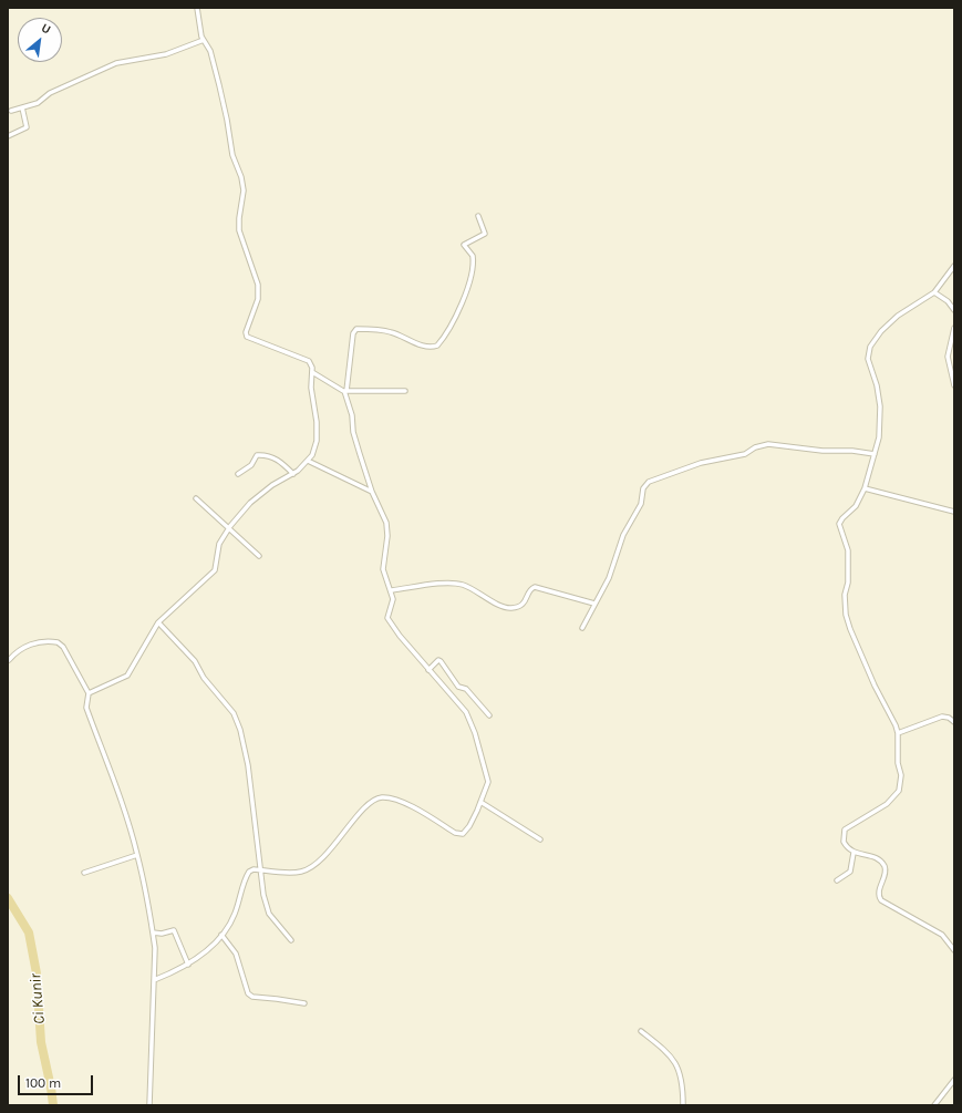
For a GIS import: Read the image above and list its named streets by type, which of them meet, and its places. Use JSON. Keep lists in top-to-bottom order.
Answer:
{
  "water": ["Ci Kunir"],
  "scale_bar": "100 m",
  "north": "top right"
}
